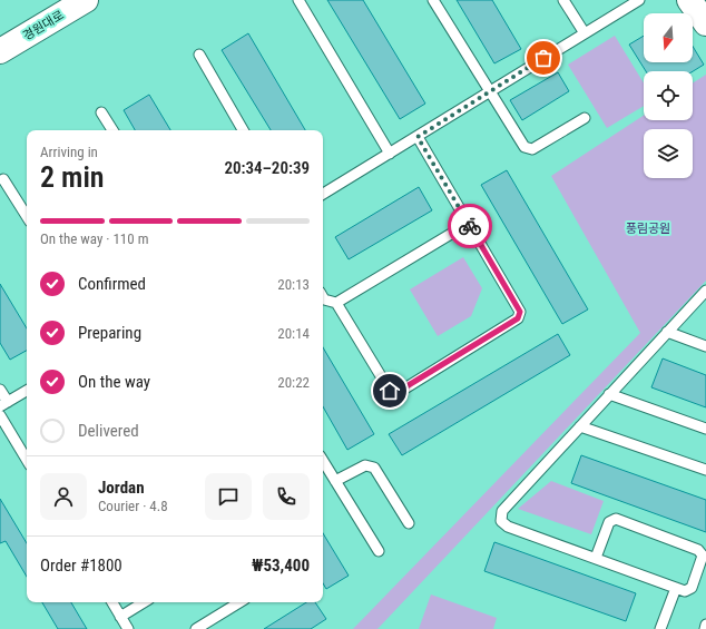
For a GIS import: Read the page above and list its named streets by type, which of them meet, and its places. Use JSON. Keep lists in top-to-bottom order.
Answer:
{
  "streets": {
    "main road": ["경원대로"]
  },
  "parks": ["풍림공원"],
  "north": "bottom",
  "page": {
    "heading": ["2 min", "Arriving in", "20:34–20:39"],
    "panel": [
      "Jordan",
      "Courier · 4.8",
      "Order #1800",
      "₩53,400"
    ],
    "bar": "On the way · 110 m",
    "list": [
      ["Confirmed", "20:13"],
      ["Preparing", "20:14"],
      ["On the way", "20:22"],
      "Delivered"
    ]
  }
}
